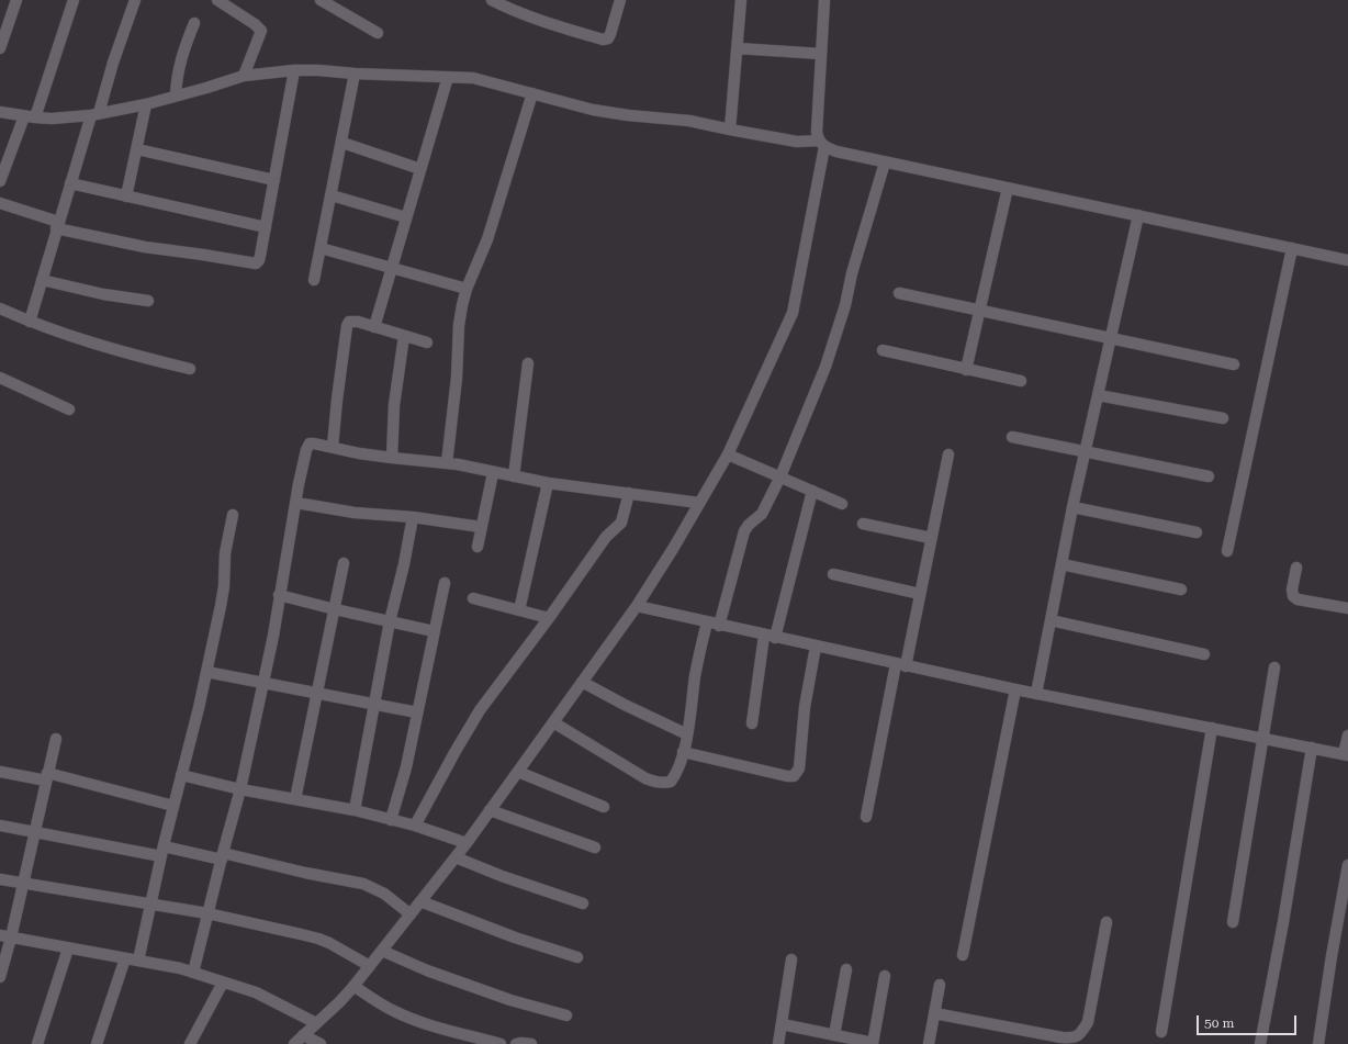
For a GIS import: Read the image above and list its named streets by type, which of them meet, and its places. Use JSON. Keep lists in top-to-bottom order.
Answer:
{
  "scale_bar": "50 m"
}
